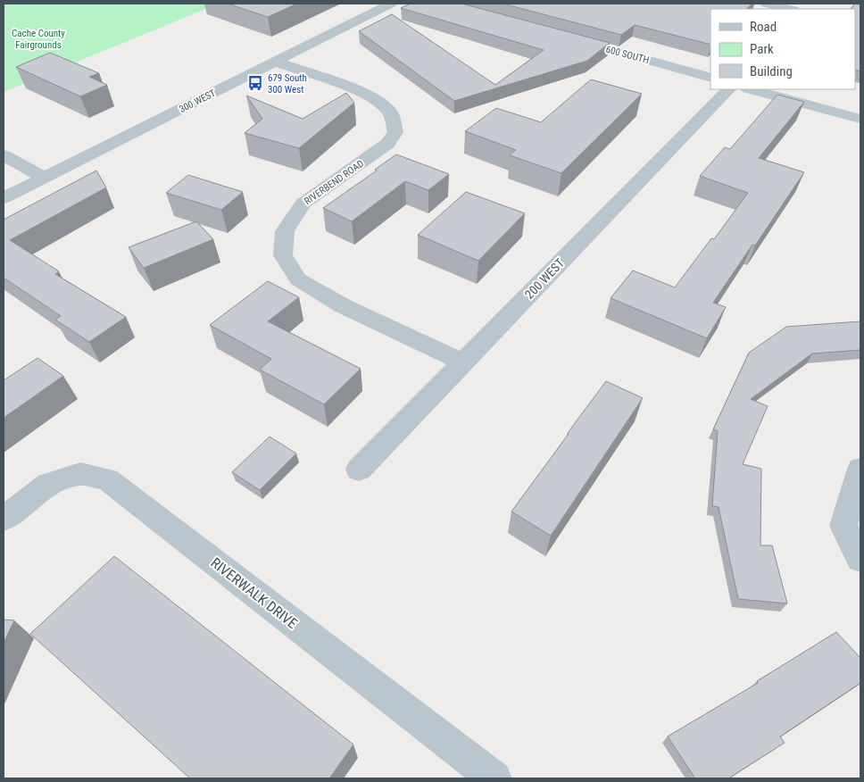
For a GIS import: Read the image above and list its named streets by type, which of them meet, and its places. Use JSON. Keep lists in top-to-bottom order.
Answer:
{
  "streets": {
    "street": [
      "600 SOUTH",
      "300 WEST",
      "RIVERBEND ROAD",
      "200 WEST",
      "RIVERWALK DRIVE"
    ]
  },
  "crossings": [
    ["300 WEST", "RIVERBEND ROAD"],
    ["RIVERBEND ROAD", "200 WEST"]
  ],
  "parks": ["Cache County Fairgrounds"],
  "places": {
    "bus stop": ["679 South 300 West"]
  },
  "legend": ["Road", "Park", "Building"]
}
